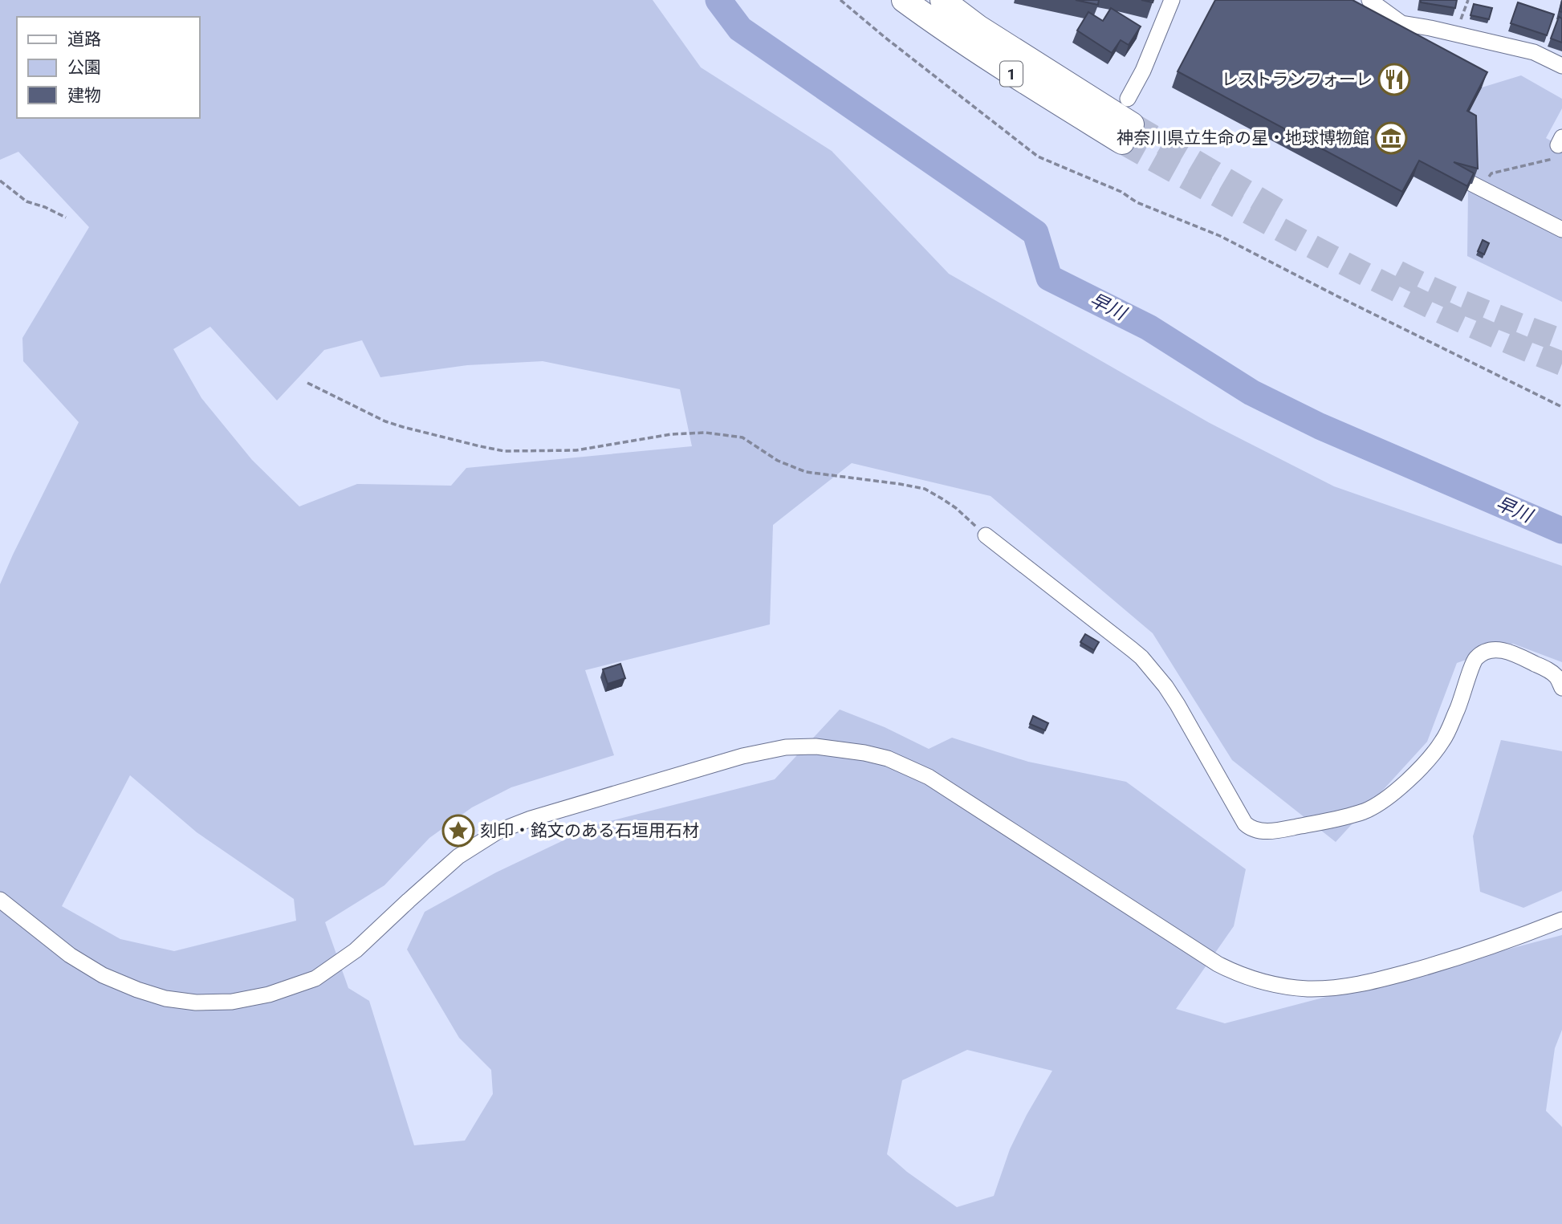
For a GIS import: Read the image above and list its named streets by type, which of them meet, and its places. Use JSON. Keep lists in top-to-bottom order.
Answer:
{
  "streets": {
    "highway": ["1"]
  },
  "water": ["早川"],
  "places": {
    "restaurant": ["レストランフォーレ"],
    "museum": ["神奈川県立生命の星・地球博物館"],
    "place": ["刻印・銘文のある石垣用石材"]
  },
  "legend": ["道路", "公園", "建物"]
}
